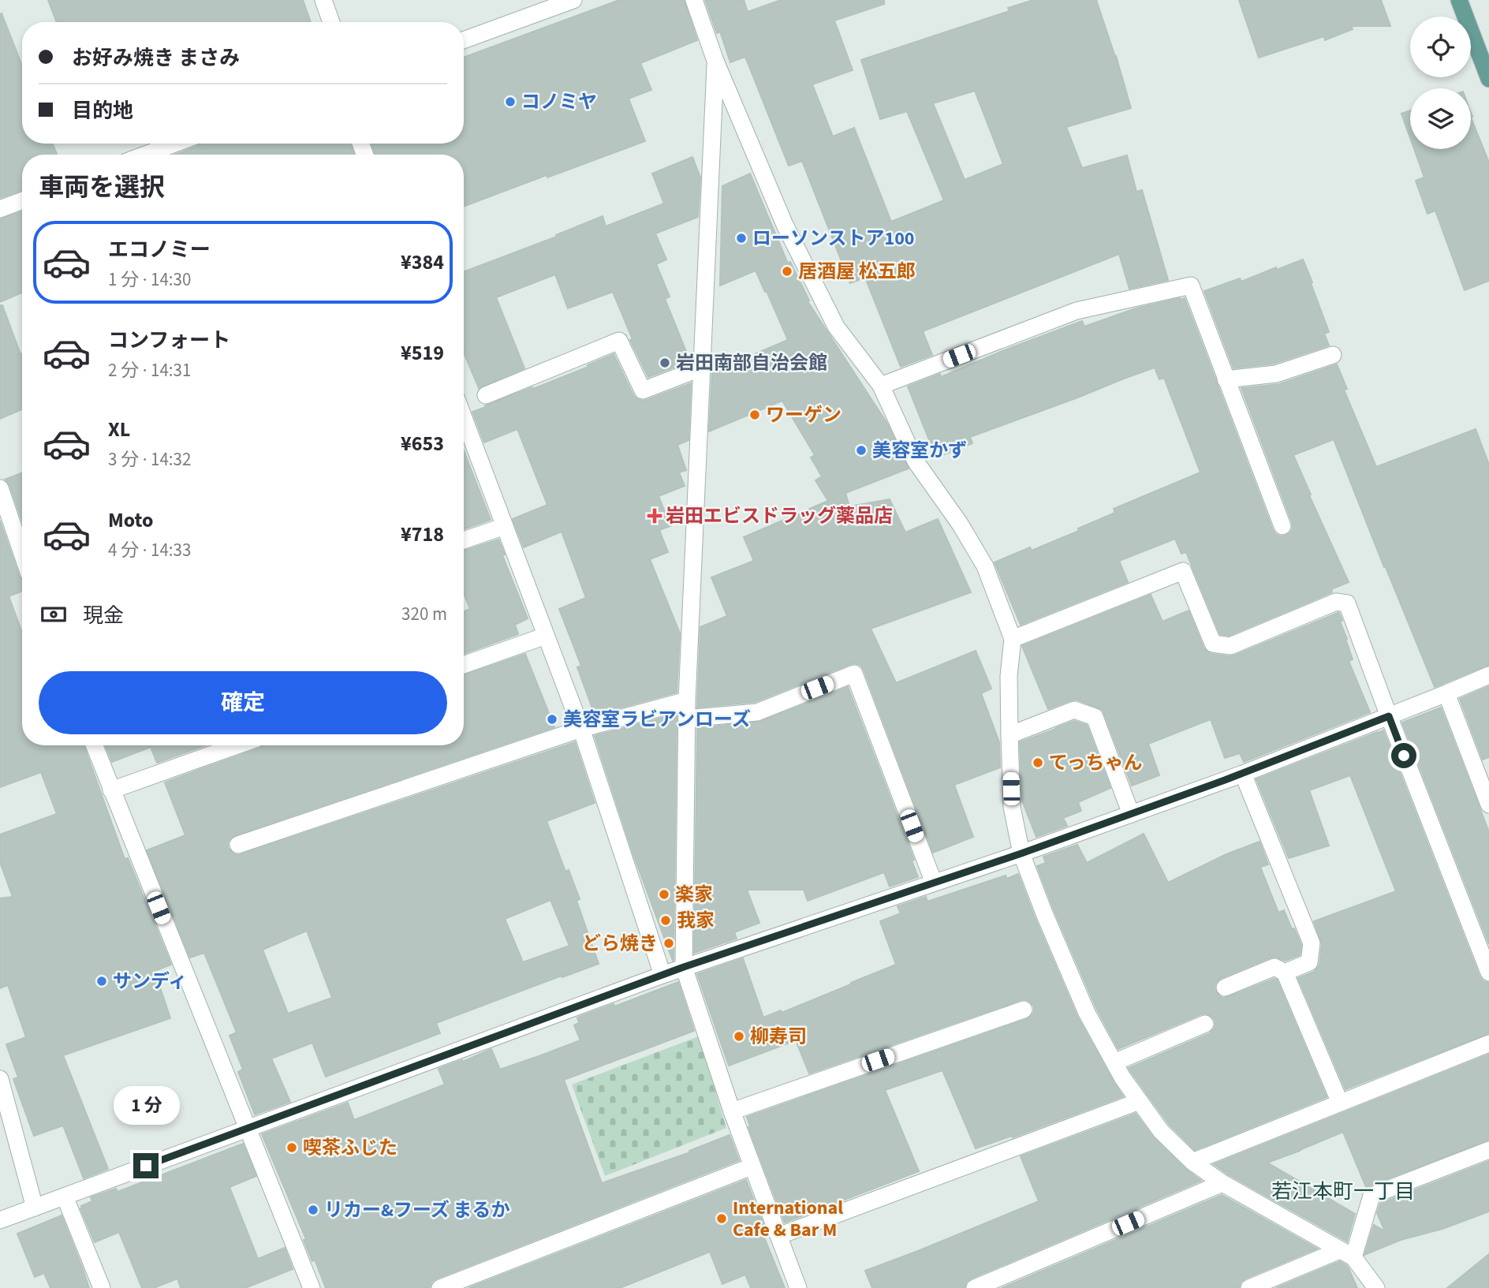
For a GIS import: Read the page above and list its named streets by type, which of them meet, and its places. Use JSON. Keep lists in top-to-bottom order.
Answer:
{
  "districts": ["若江本町一丁目"],
  "places": {
    "other": [
      "コノミヤ",
      "ローソンストア100",
      "居酒屋 松五郎",
      "岩田南部自治会館",
      "ワーゲン",
      "美容室かず",
      "美容室ラビアンローズ",
      "てっちゃん",
      "楽家",
      "我家",
      "どら焼き",
      "サンディ",
      "柳寿司",
      "喫茶ふじた",
      "リカー&フーズ まるか",
      "International Cafe & Bar M"
    ],
    "health": ["岩田エビスドラッグ薬品店"]
  },
  "page": {
    "banner": ["お好み焼き まさみ", "目的地"],
    "heading": "車両を選択",
    "list": [
      {
        "name": "エコノミー",
        "note": "1 分 · 14:30",
        "value": "¥384"
      },
      {
        "name": "コンフォート",
        "note": "2 分 · 14:31",
        "value": "¥519"
      },
      {
        "name": "XL",
        "note": "3 分 · 14:32",
        "value": "¥653"
      },
      {
        "name": "Moto",
        "note": "4 分 · 14:33",
        "value": "¥718"
      }
    ],
    "pay": ["現金", "320 m"],
    "buttons": "確定",
    "bubble": "1 分"
  }
}
